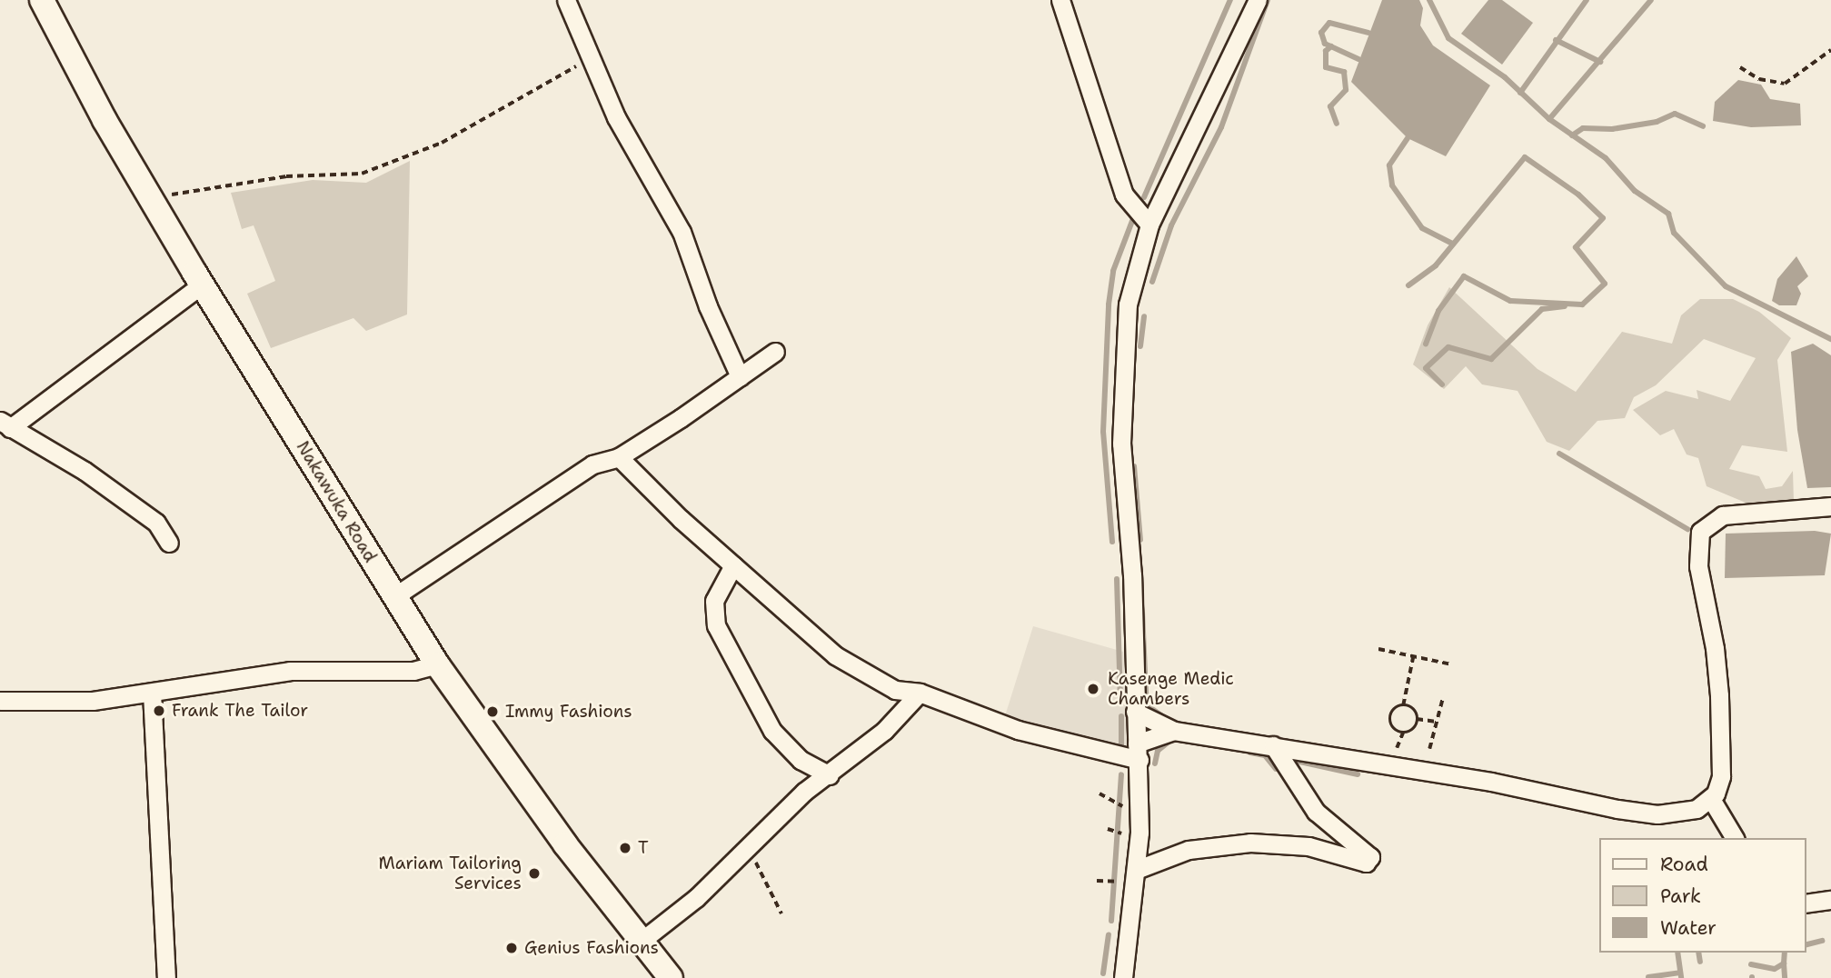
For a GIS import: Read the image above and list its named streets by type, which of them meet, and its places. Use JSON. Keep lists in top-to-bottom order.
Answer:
{
  "streets": {
    "main road": ["Nakawuka Road"]
  },
  "places": [
    "Kasenge Medic Chambers",
    "Frank The Tailor",
    "Immy Fashions",
    "T",
    "Mariam Tailoring Services",
    "Genius Fashions"
  ],
  "legend": ["Road", "Park", "Water"]
}
